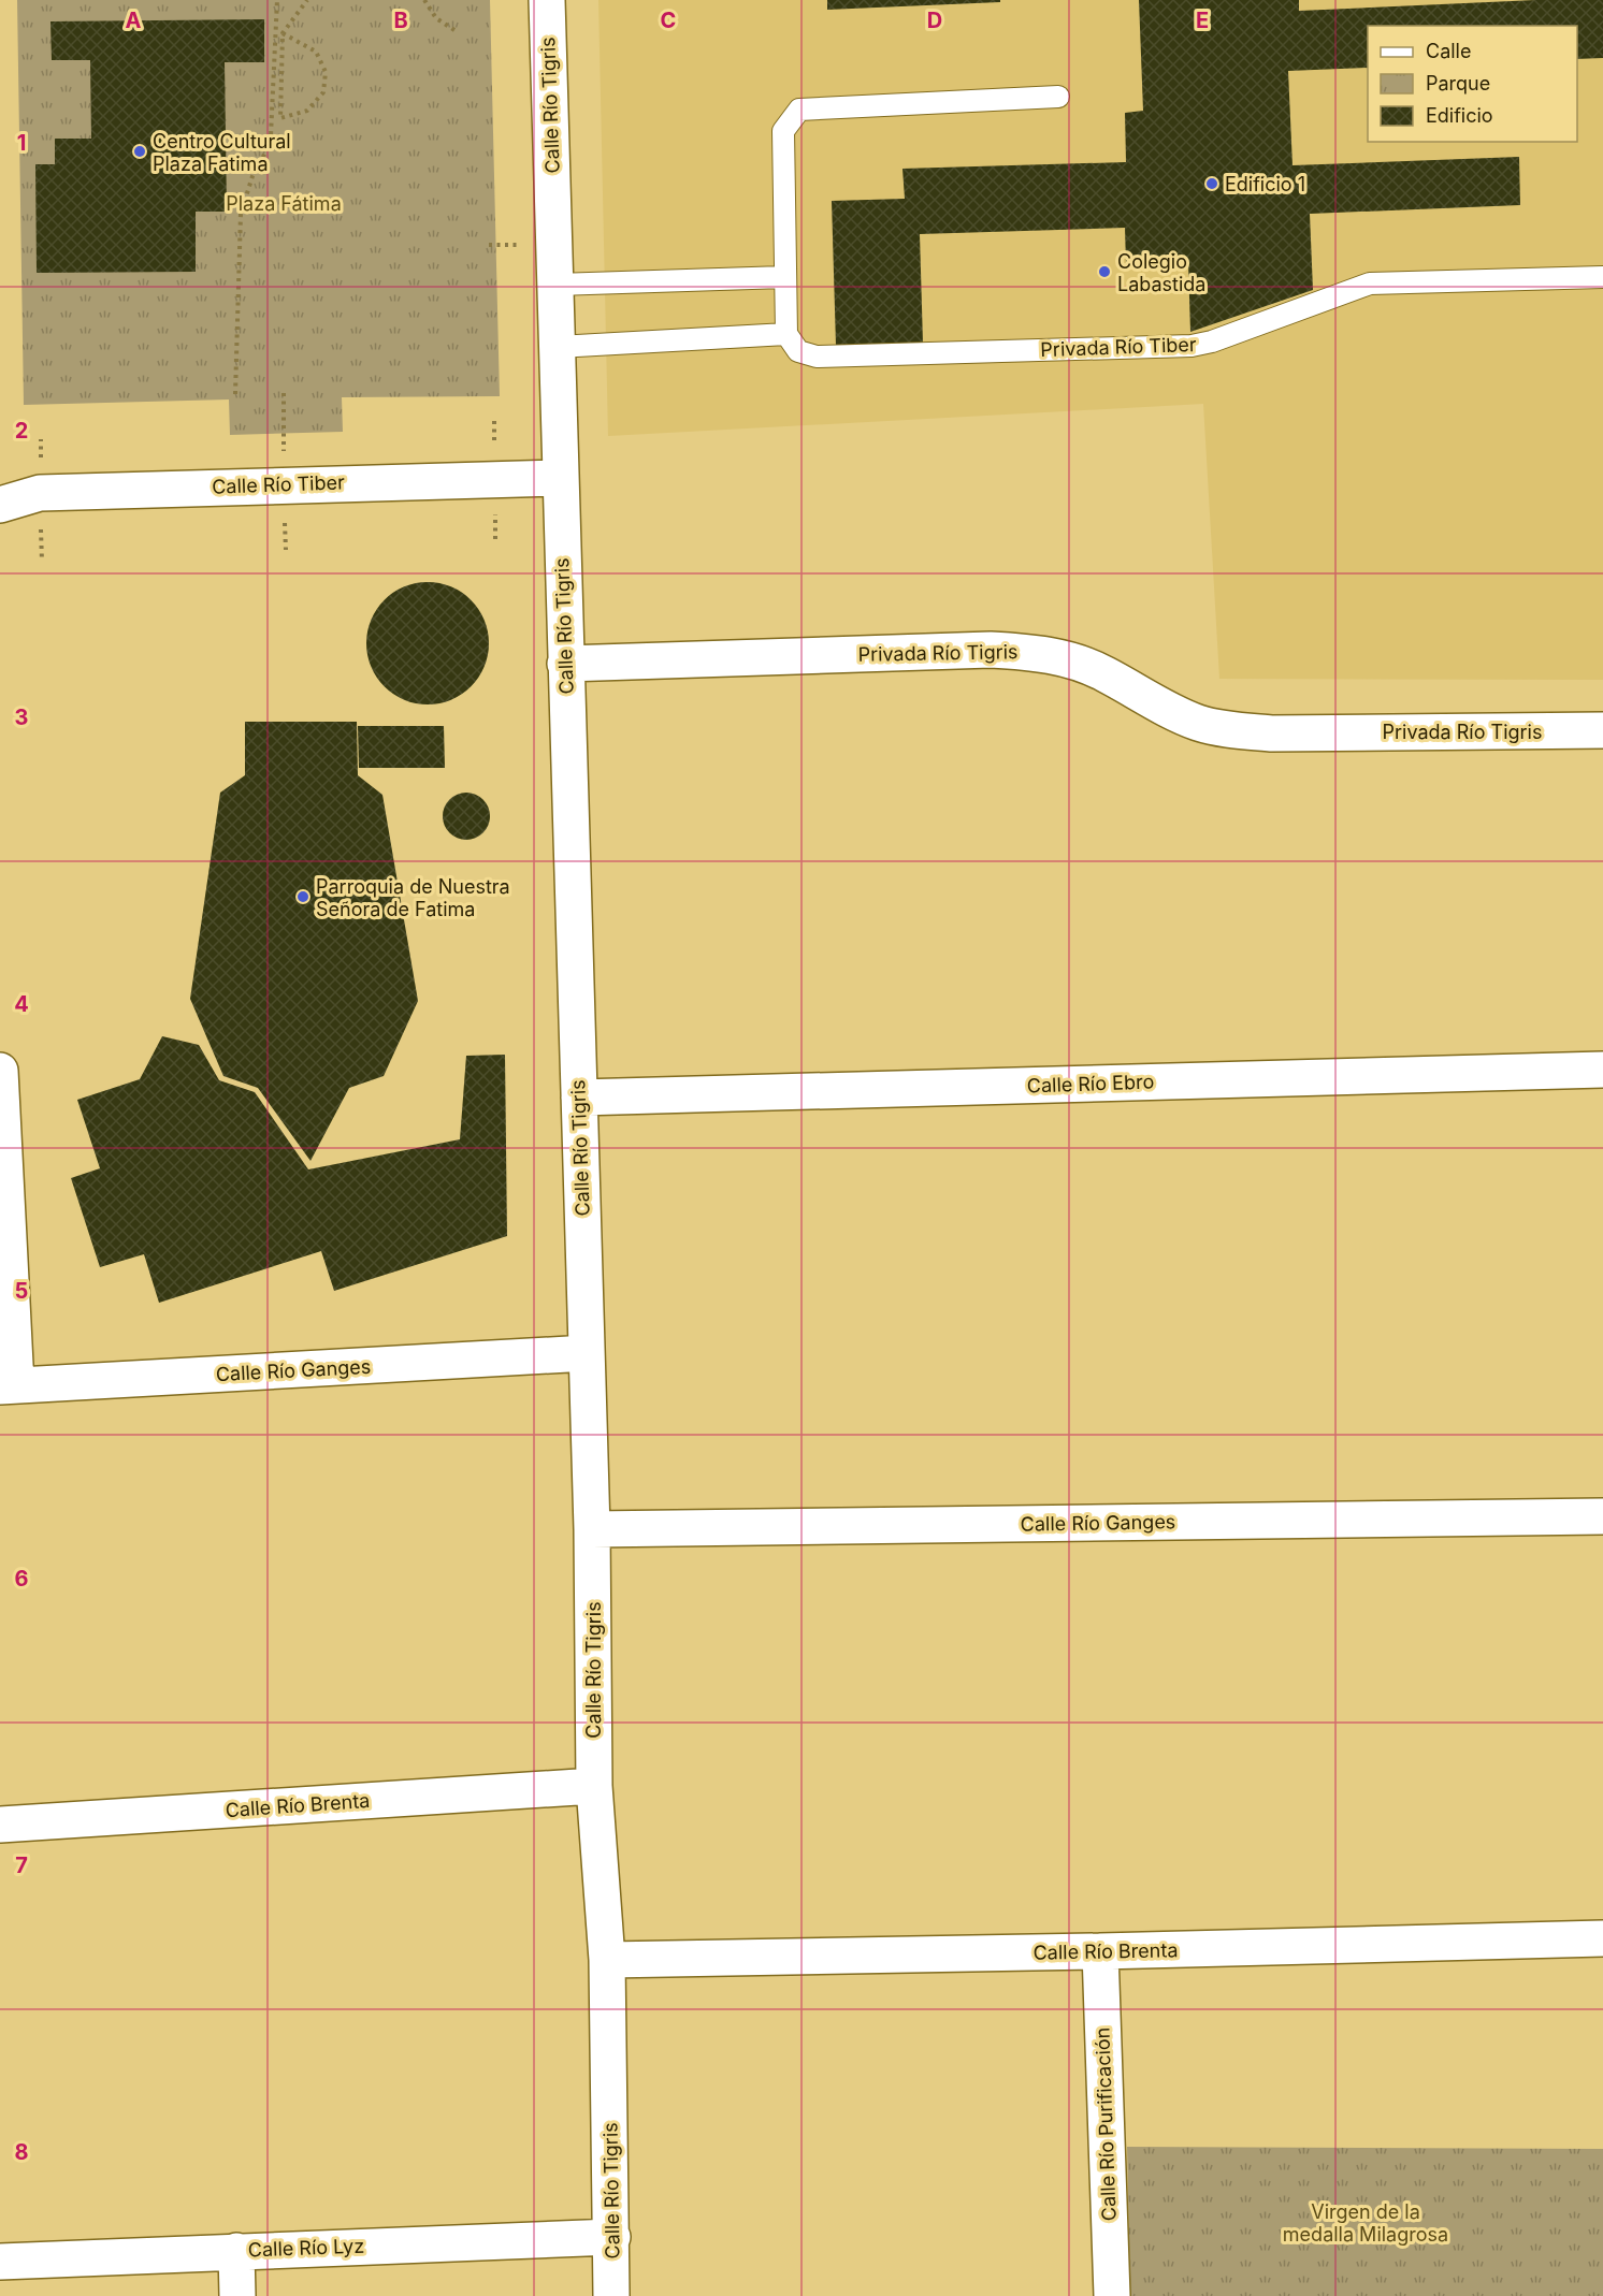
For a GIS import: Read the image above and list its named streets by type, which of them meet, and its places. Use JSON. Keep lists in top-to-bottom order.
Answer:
{
  "streets": {
    "street": [
      "Calle Río Tigris",
      "Calle Río Tiber",
      "Privada Río Tigris",
      "Calle Río Ebro",
      "Calle Río Ganges",
      "Calle Río Brenta",
      "Calle Río Purificación",
      "Calle Río Lyz"
    ],
    "lane": ["Privada Río Tiber"]
  },
  "crossings": [
    ["Calle Río Tigris", "Calle Río Tiber"],
    ["Calle Río Tigris", "Privada Río Tigris"],
    ["Calle Río Tigris", "Calle Río Ebro"],
    ["Calle Río Tigris", "Calle Río Ganges"],
    ["Calle Río Tigris", "Calle Río Brenta"],
    ["Calle Río Tigris", "Calle Río Lyz"],
    ["Calle Río Brenta", "Calle Río Purificación"]
  ],
  "parks": ["Plaza Fátima", "Virgen de la medalla Milagrosa"],
  "places": [
    "Centro Cultural Plaza Fatima",
    "Edificio 1",
    "Colegio Labastida",
    "Parroquia de Nuestra Señora de Fatima"
  ],
  "legend": ["Calle", "Parque", "Edificio"],
  "grid": {
    "columns": [
      "A",
      "B",
      "C",
      "D",
      "E"
    ],
    "rows": [
      "1",
      "2",
      "3",
      "4",
      "5",
      "6",
      "7",
      "8"
    ]
  }
}
